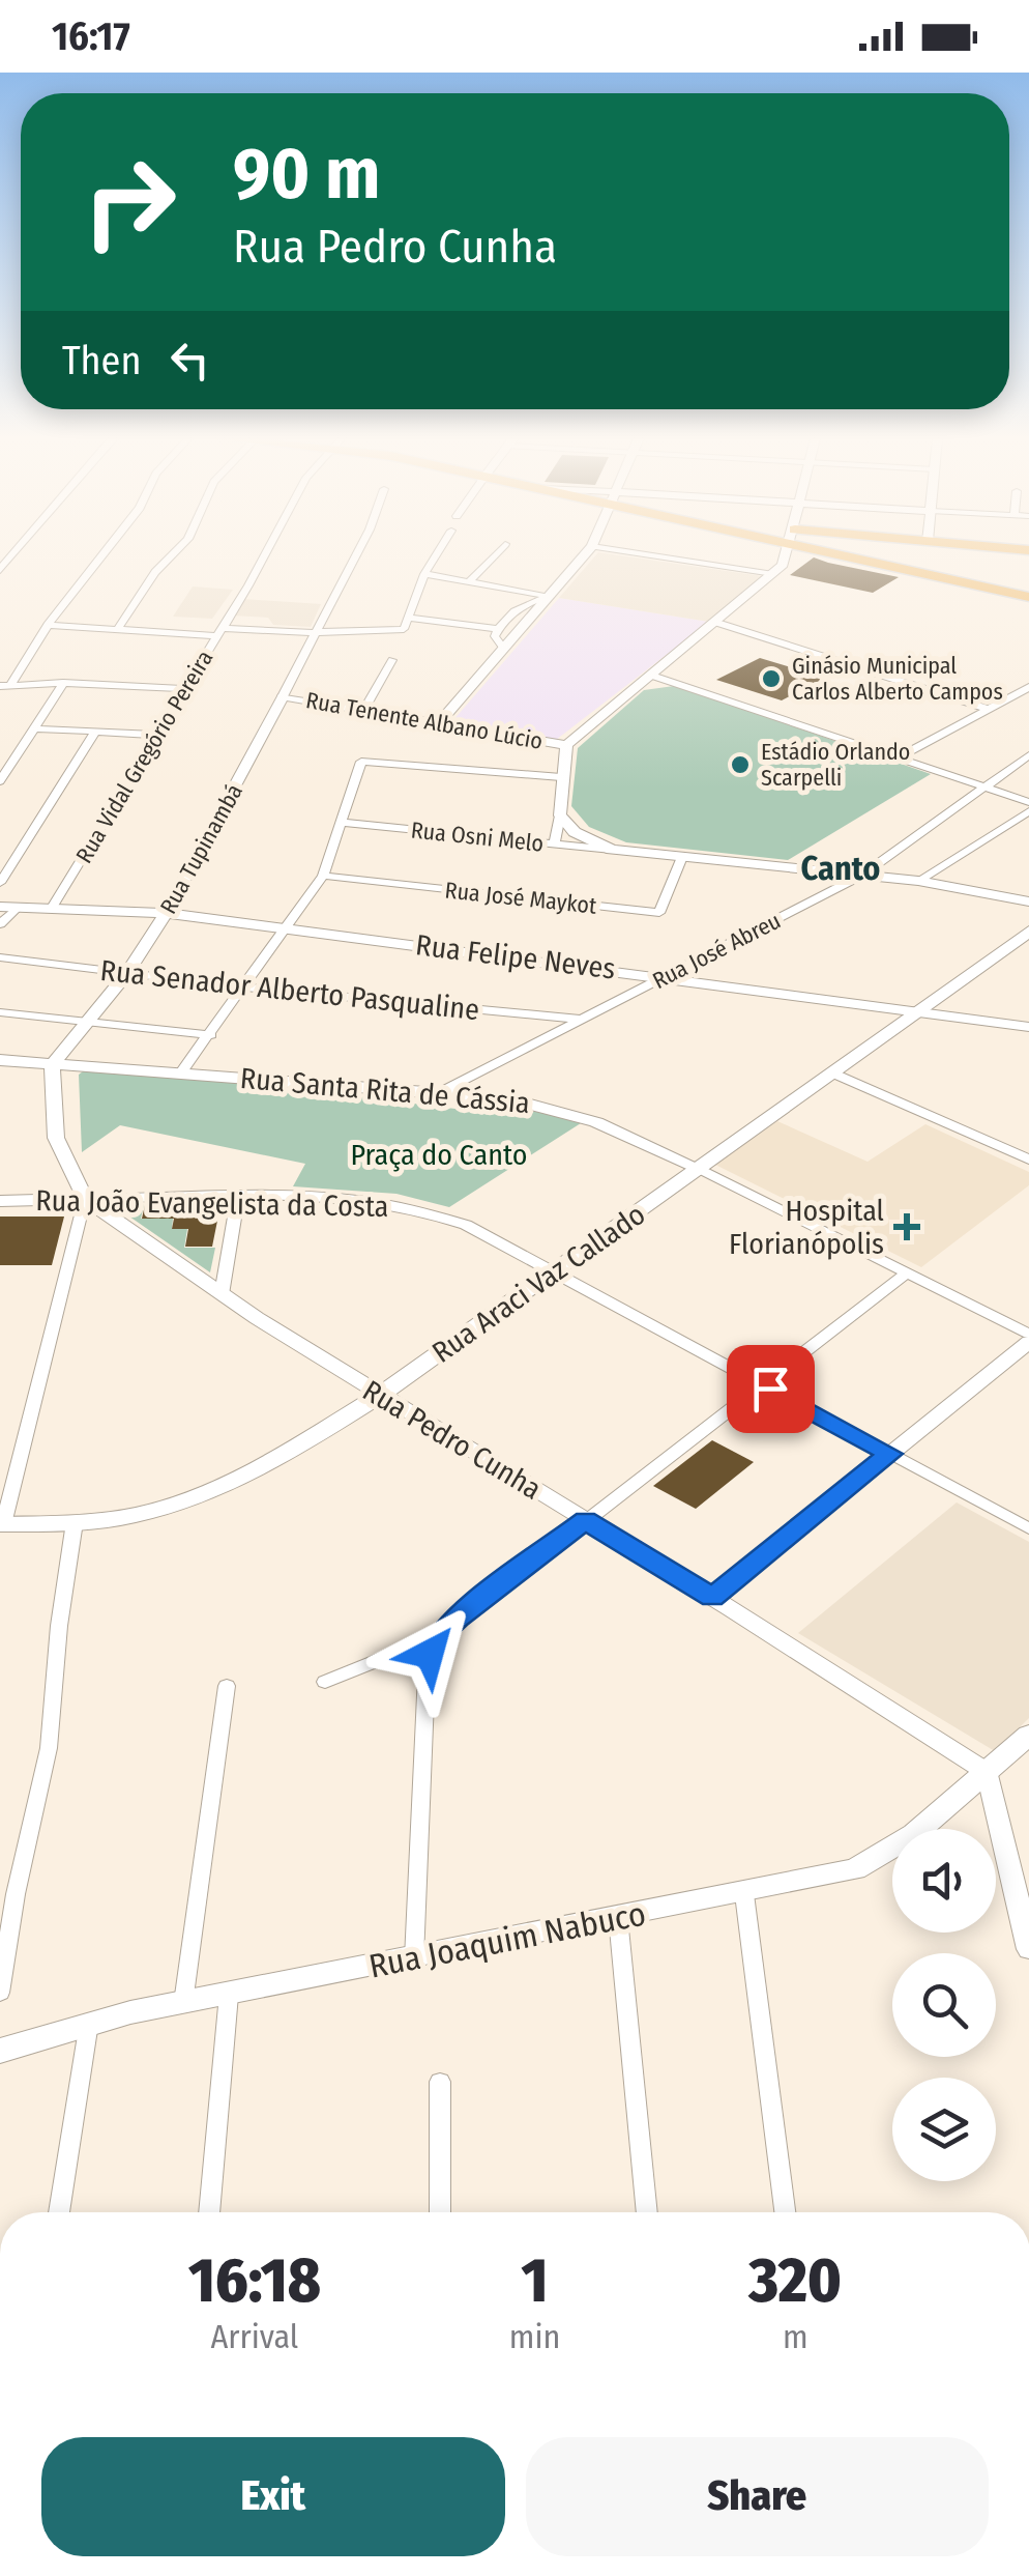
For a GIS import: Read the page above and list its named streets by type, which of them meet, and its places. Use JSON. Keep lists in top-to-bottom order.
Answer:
{
  "streets": {
    "main road": ["Rua Araci Vaz Callado", "Rua Joaquim Nabuco"],
    "street": [
      "Rua Tenente Albano Lúcio",
      "Rua Vidal Gregório Pereira",
      "Rua Osni Melo",
      "Rua Tupinambá",
      "Rua José Maykot",
      "Rua José Abreu",
      "Rua Felipe Neves",
      "Rua Senador Alberto Pasqualine",
      "Rua Santa Rita de Cássia",
      "Rua João Evangelista da Costa",
      "Rua Pedro Cunha"
    ]
  },
  "crossings": [
    ["Rua Tenente Albano Lúcio", "Rua Tupinambá"],
    ["Rua Vidal Gregório Pereira", "Rua Felipe Neves"],
    ["Rua Tupinambá", "Rua Felipe Neves"],
    ["Rua Tupinambá", "Rua Senador Alberto Pasqualine"],
    ["Rua Tupinambá", "Rua Santa Rita de Cássia"],
    ["Rua José Abreu", "Rua Felipe Neves"],
    ["Rua José Abreu", "Rua Senador Alberto Pasqualine"],
    ["Rua José Abreu", "Rua Santa Rita de Cássia"],
    ["Rua Felipe Neves", "Rua Araci Vaz Callado"],
    ["Rua Santa Rita de Cássia", "Rua Araci Vaz Callado"],
    ["Rua João Evangelista da Costa", "Rua Araci Vaz Callado"],
    ["Rua João Evangelista da Costa", "Rua Pedro Cunha"],
    ["Rua Araci Vaz Callado", "Rua Pedro Cunha"],
    ["Rua Pedro Cunha", "Rua Joaquim Nabuco"]
  ],
  "districts": ["Canto"],
  "parks": ["Praça do Canto"],
  "places": {
    "other": ["Ginásio Municipal Carlos Alberto Campos", "Estádio Orlando Scarpelli"],
    "health": ["Hospital Florianópolis"]
  },
  "page": {
    "status": "16:17",
    "turn": ["90 m", "Rua Pedro Cunha"],
    "then": "Then",
    "eta": [
      "16:18",
      "Arrival",
      "1",
      "min",
      "320",
      "m"
    ],
    "buttons": ["Exit", "Share"]
  }
}
